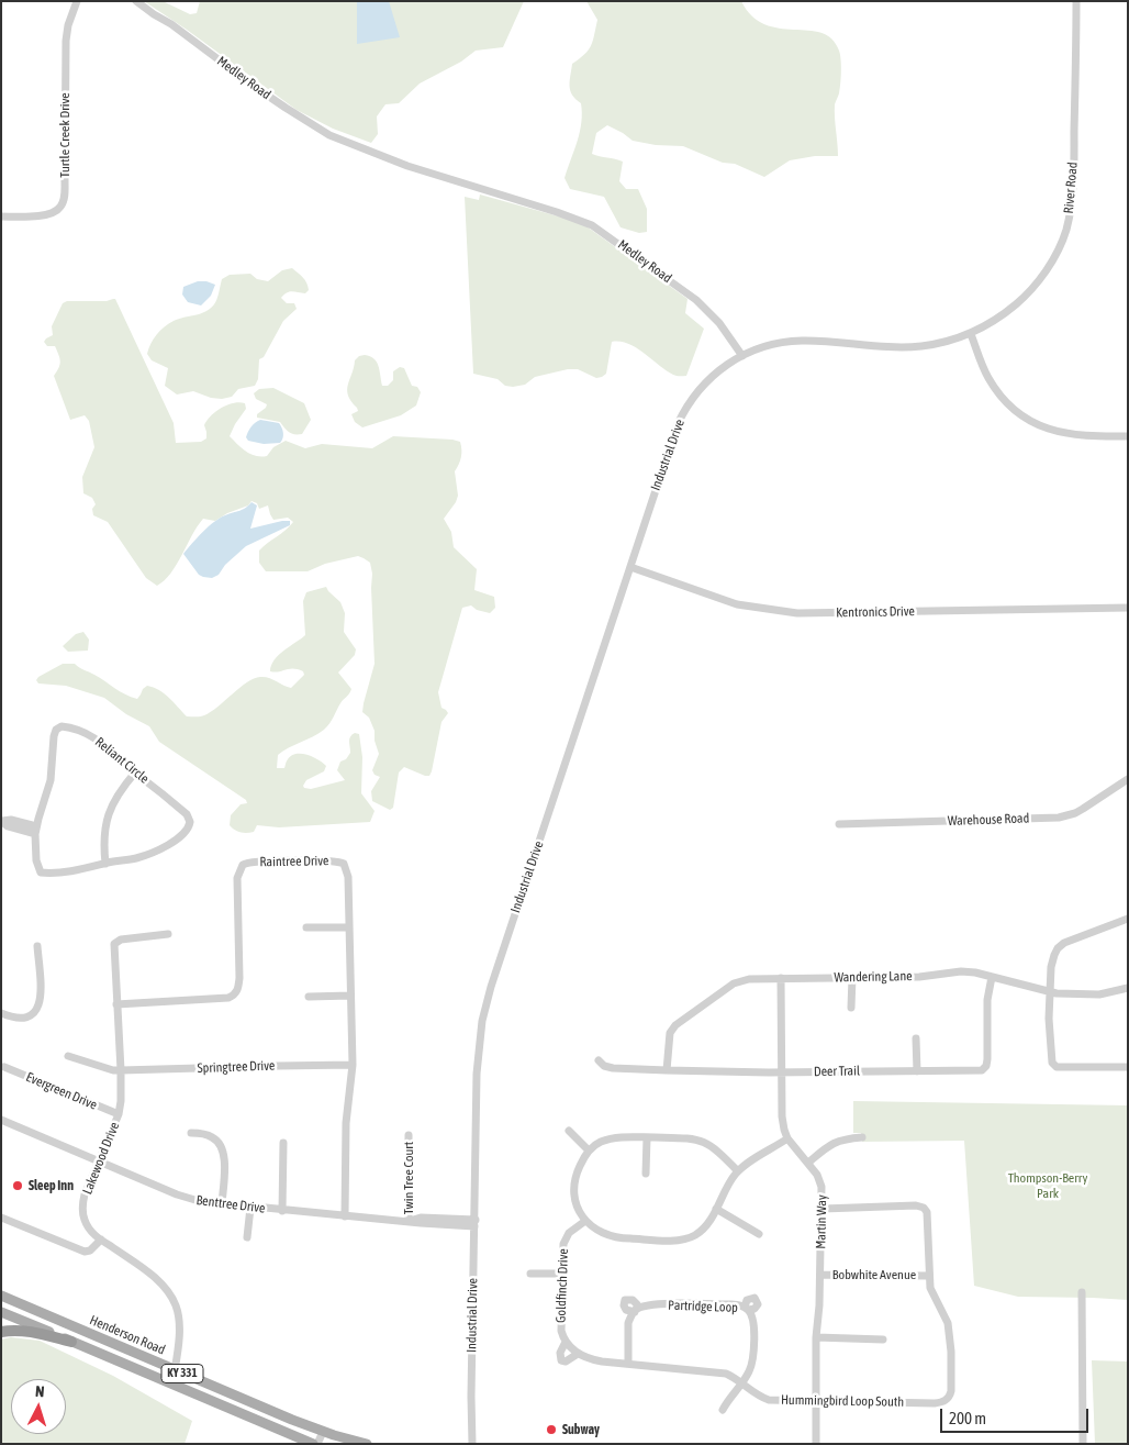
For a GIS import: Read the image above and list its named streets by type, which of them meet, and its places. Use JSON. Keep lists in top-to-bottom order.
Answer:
{
  "streets": {
    "main road": ["Henderson Road", "KY 331"],
    "street": [
      "Medley Road",
      "Turtle Creek Drive",
      "River Road",
      "Industrial Drive",
      "Kentronics Drive",
      "Reliant Circle",
      "Warehouse Road",
      "Raintree Drive",
      "Wandering Lane",
      "Springtree Drive",
      "Deer Trail",
      "Evergreen Drive",
      "Lakewood Drive",
      "Twin Tree Court",
      "Benttree Drive",
      "Martin Way",
      "Bobwhite Avenue",
      "Goldfinch Drive",
      "Partridge Loop",
      "Hummingbird Loop South"
    ]
  },
  "crossings": [
    ["Medley Road", "Industrial Drive"],
    ["Industrial Drive", "Kentronics Drive"],
    ["Industrial Drive", "Benttree Drive"],
    ["Raintree Drive", "Springtree Drive"],
    ["Raintree Drive", "Lakewood Drive"],
    ["Raintree Drive", "Benttree Drive"],
    ["Wandering Lane", "Deer Trail"],
    ["Wandering Lane", "Martin Way"],
    ["Springtree Drive", "Lakewood Drive"],
    ["Deer Trail", "Martin Way"],
    ["Evergreen Drive", "Lakewood Drive"],
    ["Lakewood Drive", "Benttree Drive"],
    ["Lakewood Drive", "Henderson Road"],
    ["Twin Tree Court", "Benttree Drive"],
    ["Martin Way", "Bobwhite Avenue"],
    ["Martin Way", "Hummingbird Loop South"],
    ["Bobwhite Avenue", "Hummingbird Loop South"],
    ["Goldfinch Drive", "Hummingbird Loop South"],
    ["Partridge Loop", "Hummingbird Loop South"]
  ],
  "parks": ["Thompson-Berry Park"],
  "places": ["Sleep Inn", "Subway"],
  "scale_bar": "200 m",
  "north": "top"
}
